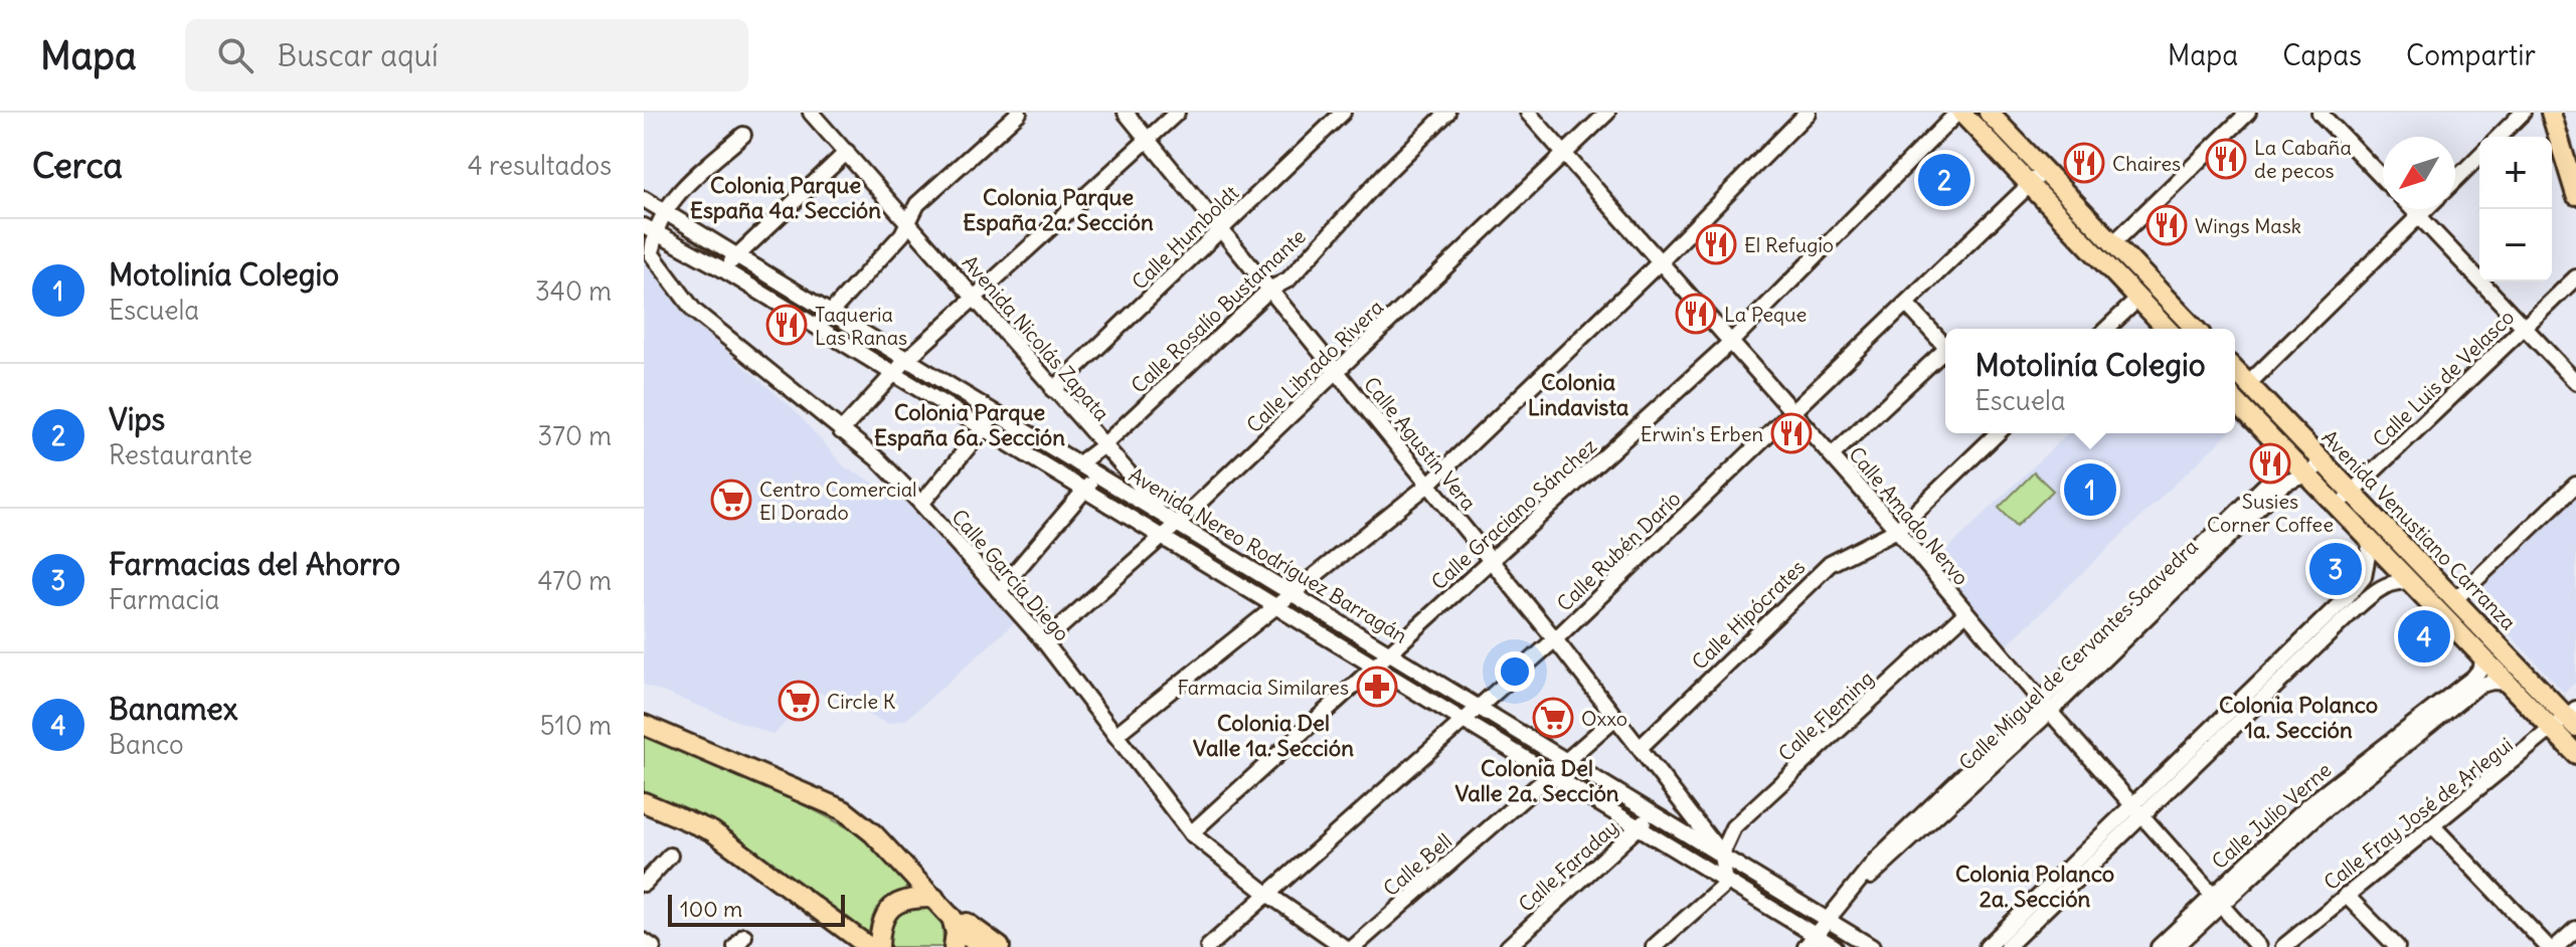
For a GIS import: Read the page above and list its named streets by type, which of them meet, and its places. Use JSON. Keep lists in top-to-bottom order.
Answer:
{
  "streets": {
    "main road": ["Avenida Venustiano Carranza"],
    "street": [
      "Calle Humboldt",
      "Calle Rosalío Bustamante",
      "Avenida Nicolás Zapata",
      "Calle Librado Rivera",
      "Calle Luis de Velasco",
      "Calle Agustín Vera",
      "Calle Graciano Sánchez",
      "Calle Amado Nervo",
      "Calle Rubén Darío",
      "Avenida Nereo Rodríguez Barragán",
      "Calle García Diego",
      "Calle Hipócrates",
      "Calle Miguel de Cervantes Saavedra",
      "Calle Fleming",
      "Calle Fray José de Arlegui",
      "Calle Julio Verne",
      "Calle Bell",
      "Calle Faraday"
    ]
  },
  "crossings": [
    ["Calle Humboldt", "Avenida Nicolás Zapata"],
    ["Calle Humboldt", "Calle Agustín Vera"],
    ["Calle Rosalío Bustamante", "Avenida Nicolás Zapata"],
    ["Calle Rosalío Bustamante", "Calle Agustín Vera"],
    ["Calle Rosalío Bustamante", "Avenida Nereo Rodríguez Barragán"],
    ["Avenida Nicolás Zapata", "Calle Librado Rivera"],
    ["Avenida Nicolás Zapata", "Avenida Nereo Rodríguez Barragán"],
    ["Calle Librado Rivera", "Calle Agustín Vera"],
    ["Calle Librado Rivera", "Calle Amado Nervo"],
    ["Calle Librado Rivera", "Avenida Nereo Rodríguez Barragán"],
    ["Calle Librado Rivera", "Calle García Diego"],
    ["Calle Luis de Velasco", "Avenida Venustiano Carranza"],
    ["Calle Agustín Vera", "Calle Graciano Sánchez"],
    ["Calle Agustín Vera", "Calle Rubén Darío"],
    ["Calle Agustín Vera", "Avenida Nereo Rodríguez Barragán"],
    ["Calle Agustín Vera", "Calle Hipócrates"],
    ["Calle Agustín Vera", "Calle Fleming"],
    ["Calle Agustín Vera", "Calle Bell"],
    ["Calle Graciano Sánchez", "Calle Amado Nervo"],
    ["Calle Graciano Sánchez", "Avenida Nereo Rodríguez Barragán"],
    ["Calle Graciano Sánchez", "Calle García Diego"],
    ["Calle Amado Nervo", "Calle Rubén Darío"],
    ["Calle Amado Nervo", "Calle Hipócrates"],
    ["Calle Amado Nervo", "Calle Miguel de Cervantes Saavedra"],
    ["Calle Amado Nervo", "Calle Fleming"],
    ["Calle Amado Nervo", "Calle Julio Verne"],
    ["Avenida Venustiano Carranza", "Calle Miguel de Cervantes Saavedra"],
    ["Avenida Venustiano Carranza", "Calle Fray José de Arlegui"],
    ["Avenida Venustiano Carranza", "Calle Julio Verne"],
    ["Calle Rubén Darío", "Avenida Nereo Rodríguez Barragán"],
    ["Calle Rubén Darío", "Calle García Diego"],
    ["Avenida Nereo Rodríguez Barragán", "Calle García Diego"],
    ["Avenida Nereo Rodríguez Barragán", "Calle Miguel de Cervantes Saavedra"],
    ["Avenida Nereo Rodríguez Barragán", "Calle Fleming"],
    ["Avenida Nereo Rodríguez Barragán", "Calle Bell"],
    ["Avenida Nereo Rodríguez Barragán", "Calle Faraday"]
  ],
  "districts": [
    "Colonia Parque España 4a. Sección",
    "Colonia Parque España 2a. Sección",
    "Colonia Lindavista",
    "Colonia Parque España 6a. Sección",
    "Colonia Polanco 1a. Sección",
    "Colonia Del Valle 1a. Sección",
    "Colonia Del Valle 2a. Sección",
    "Colonia Polanco 2a. Sección"
  ],
  "places": {
    "restaurant": [
      "La Cabaña de pecos",
      "Chaires",
      "Wings Mask",
      "El Refugio",
      "La Peque",
      "Taqueria Las Ranas",
      "Erwin's Erben",
      "Susies Corner Coffee"
    ],
    "supermarket": ["Centro Comercial El Dorado", "Circle K", "Oxxo"],
    "pharmacy": ["Farmacia Similares"]
  },
  "scale_bar": "100 m",
  "north": "bottom left",
  "page": {
    "header": "Mapa",
    "search": "Buscar aquí",
    "nav": ["Mapa", "Capas", "Compartir"],
    "heading": ["Cerca", "4 resultados"],
    "map_buttons": ["+", "−"],
    "pins": [
      "2",
      "1",
      "3",
      "4"
    ],
    "list": [
      {
        "mark": "1",
        "name": "Motolinía Colegio",
        "note": "Escuela",
        "value": "340 m"
      },
      {
        "mark": "2",
        "name": "Vips",
        "note": "Restaurante",
        "value": "370 m"
      },
      {
        "mark": "3",
        "name": "Farmacias del Ahorro",
        "note": "Farmacia",
        "value": "470 m"
      },
      {
        "mark": "4",
        "name": "Banamex",
        "note": "Banco",
        "value": "510 m"
      }
    ],
    "popup": ["Motolinía Colegio", "Escuela"],
    "scale": "100 m"
  }
}
